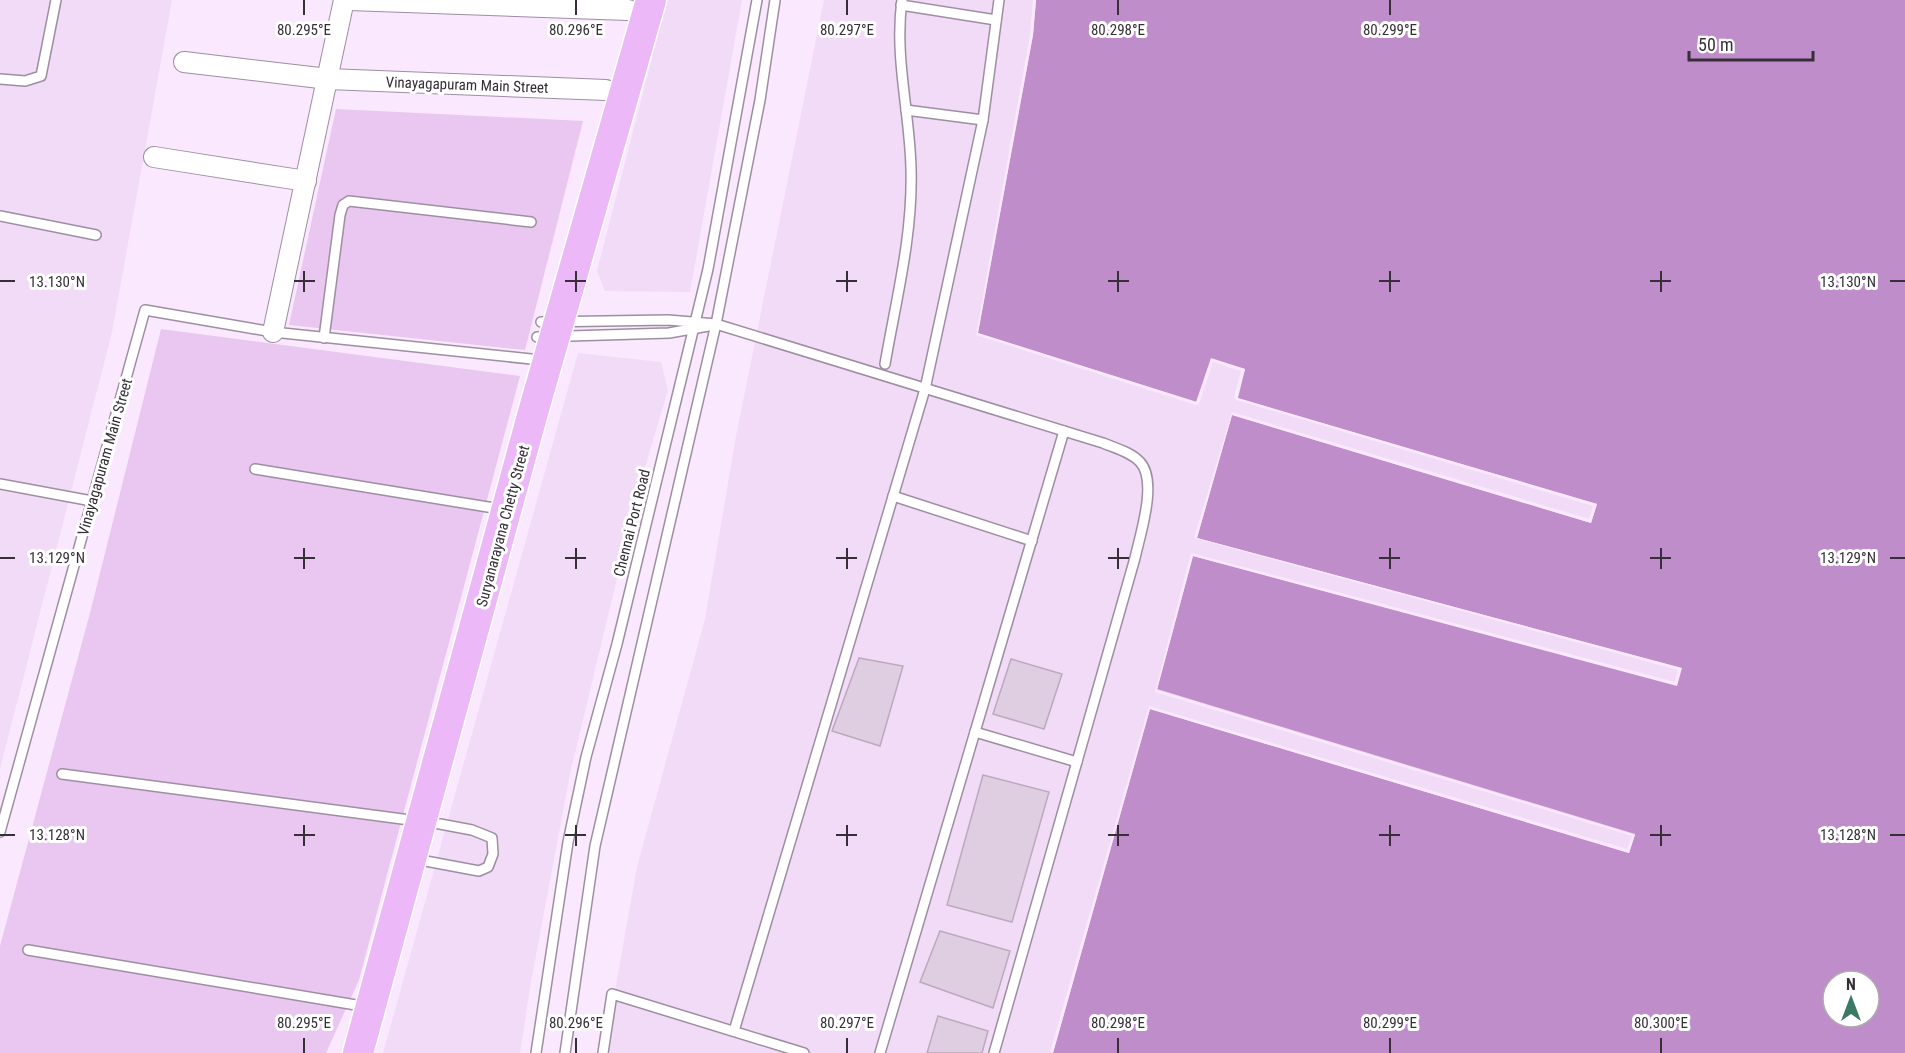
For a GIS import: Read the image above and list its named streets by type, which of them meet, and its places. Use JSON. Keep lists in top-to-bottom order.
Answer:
{
  "streets": {
    "main road": ["Suryanarayana Chetty Street"],
    "street": ["Vinayagapuram Main Street"],
    "lane": ["Chennai Port Road"]
  },
  "crossings": [
    ["Vinayagapuram Main Street", "Suryanarayana Chetty Street"]
  ],
  "scale_bar": "50 m",
  "north": "top",
  "coordinates": [
    "80.295°E",
    "80.296°E",
    "80.297°E",
    "80.298°E",
    "80.299°E",
    "13.130°N",
    "13.129°N",
    "13.128°N",
    "80.300°E"
  ]
}
